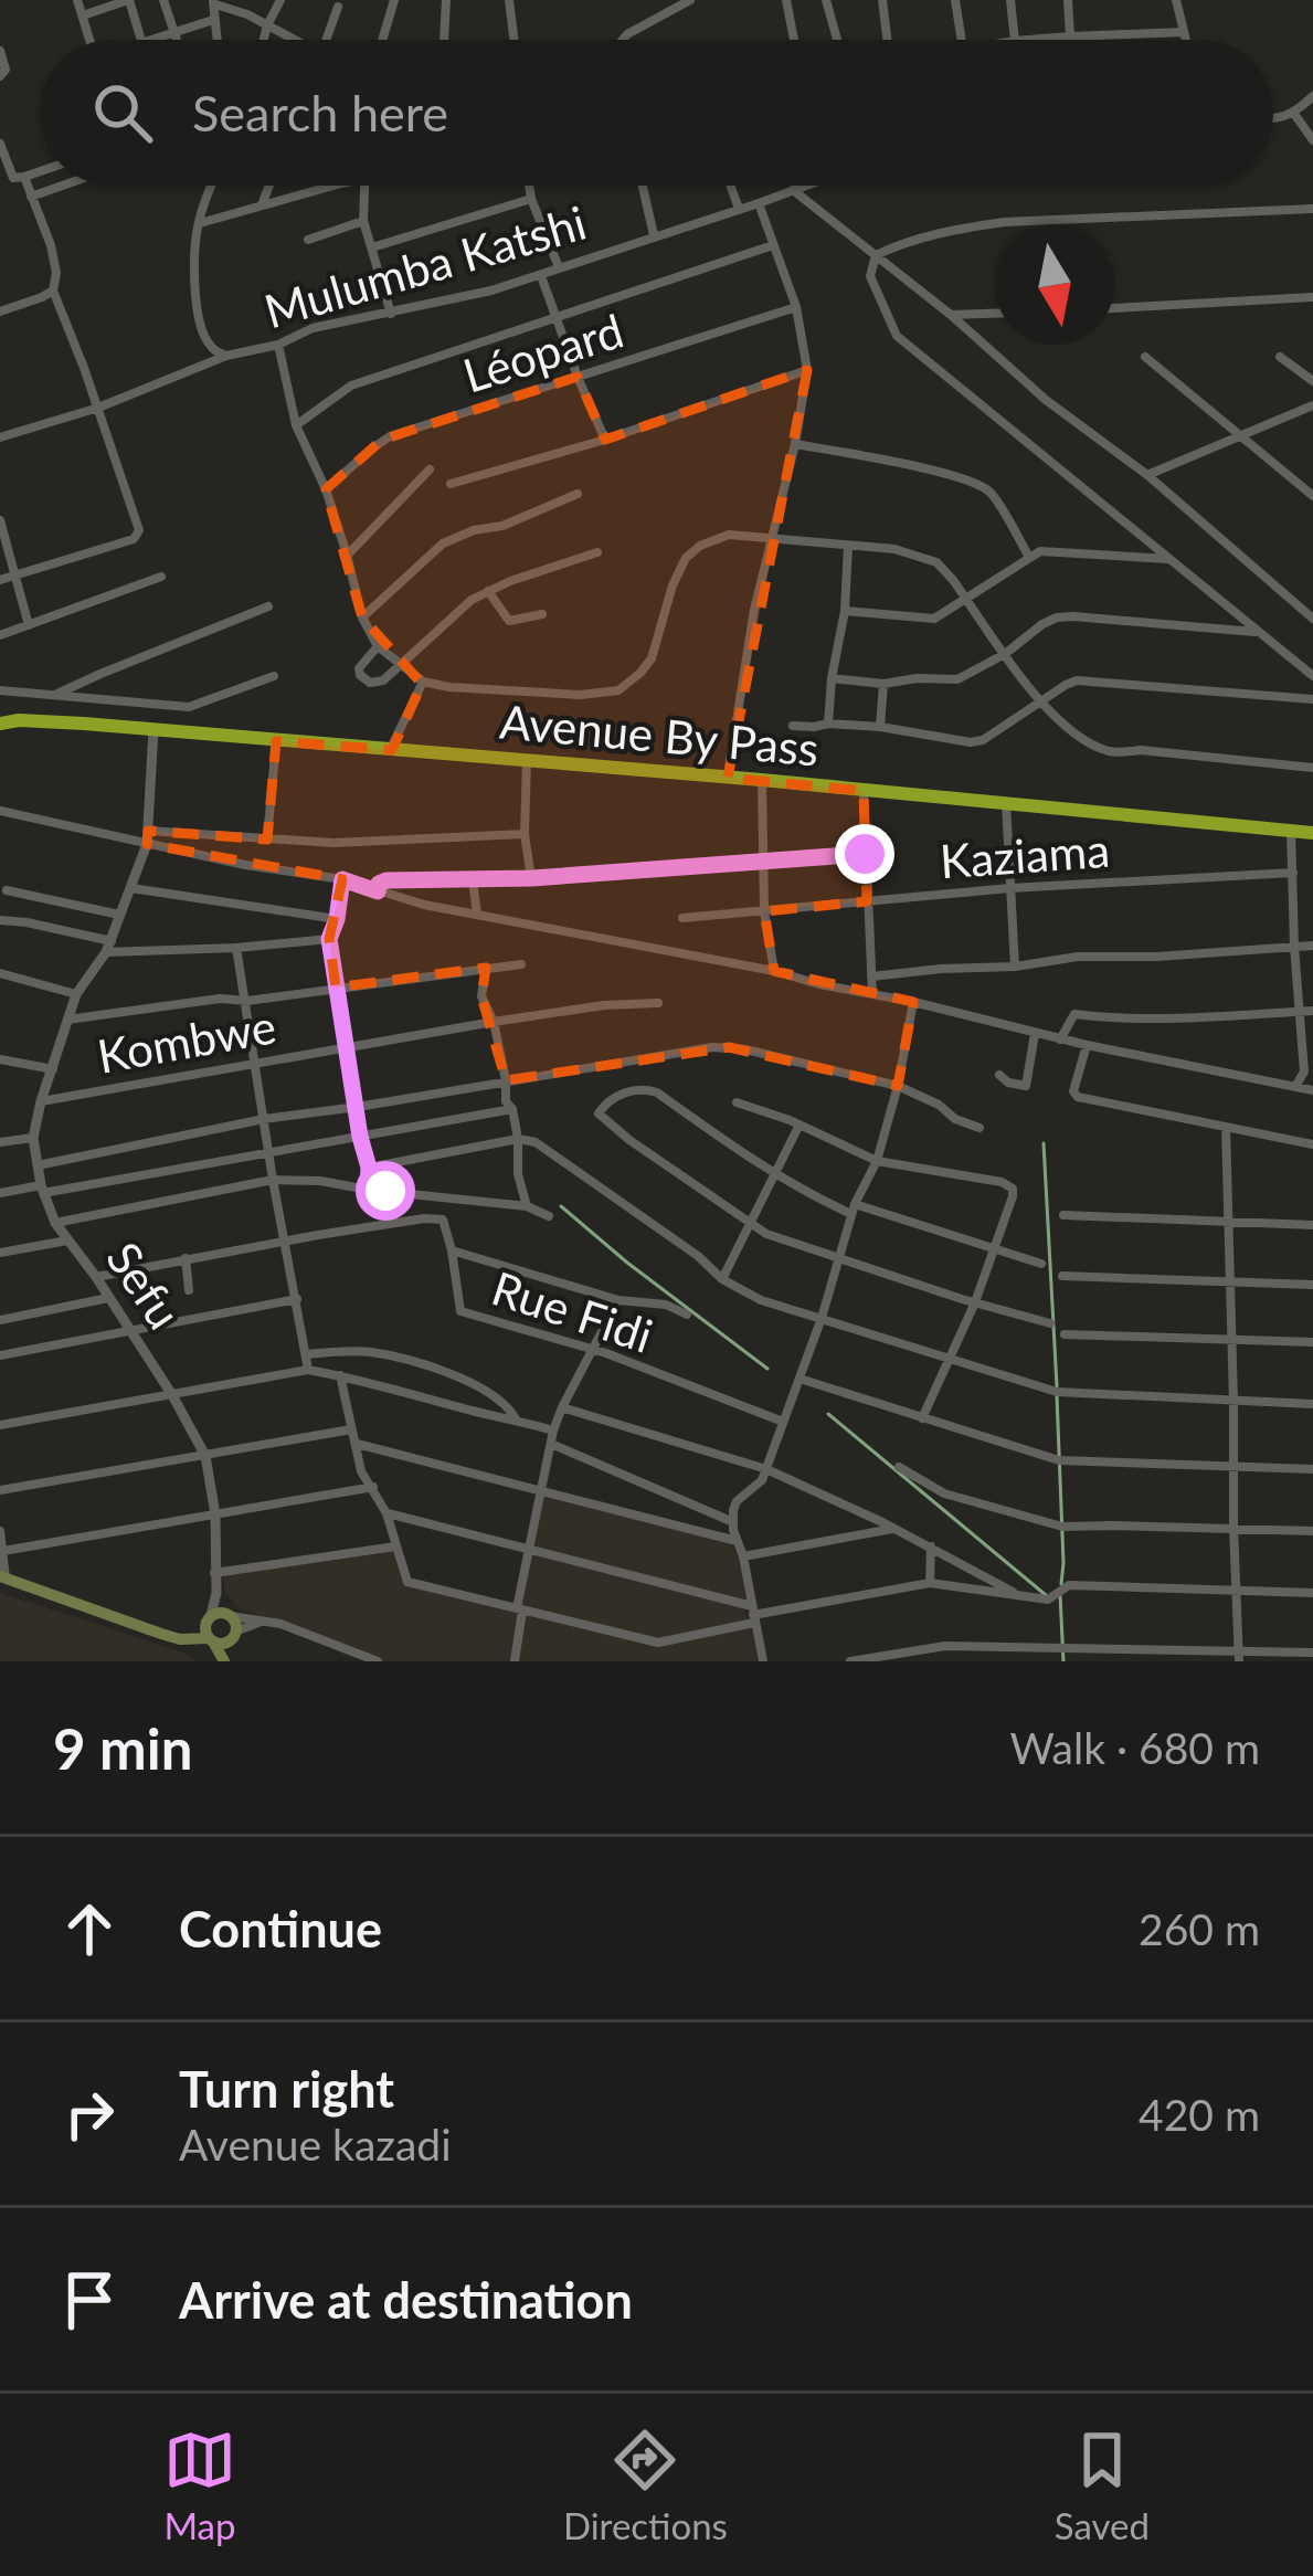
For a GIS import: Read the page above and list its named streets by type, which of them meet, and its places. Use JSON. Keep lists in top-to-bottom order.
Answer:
{
  "streets": {
    "highway": ["Avenue By Pass"],
    "street": [
      "Mulumba Katshi",
      "Léopard",
      "Kaziama",
      "Kombwe",
      "Sefu",
      "Rue Fidi"
    ]
  },
  "crossings": [
    ["Avenue By Pass", "Sefu"],
    ["Kombwe", "Sefu"]
  ],
  "north": "bottom",
  "page": {
    "search": "Search here",
    "heading": ["9 min", "Walk · 680 m"],
    "list": [
      ["Continue", "260 m"],
      ["Turn right", "Avenue kazadi", "420 m"],
      "Arrive at destination"
    ],
    "nav": ["Map", "Directions", "Saved"]
  }
}
